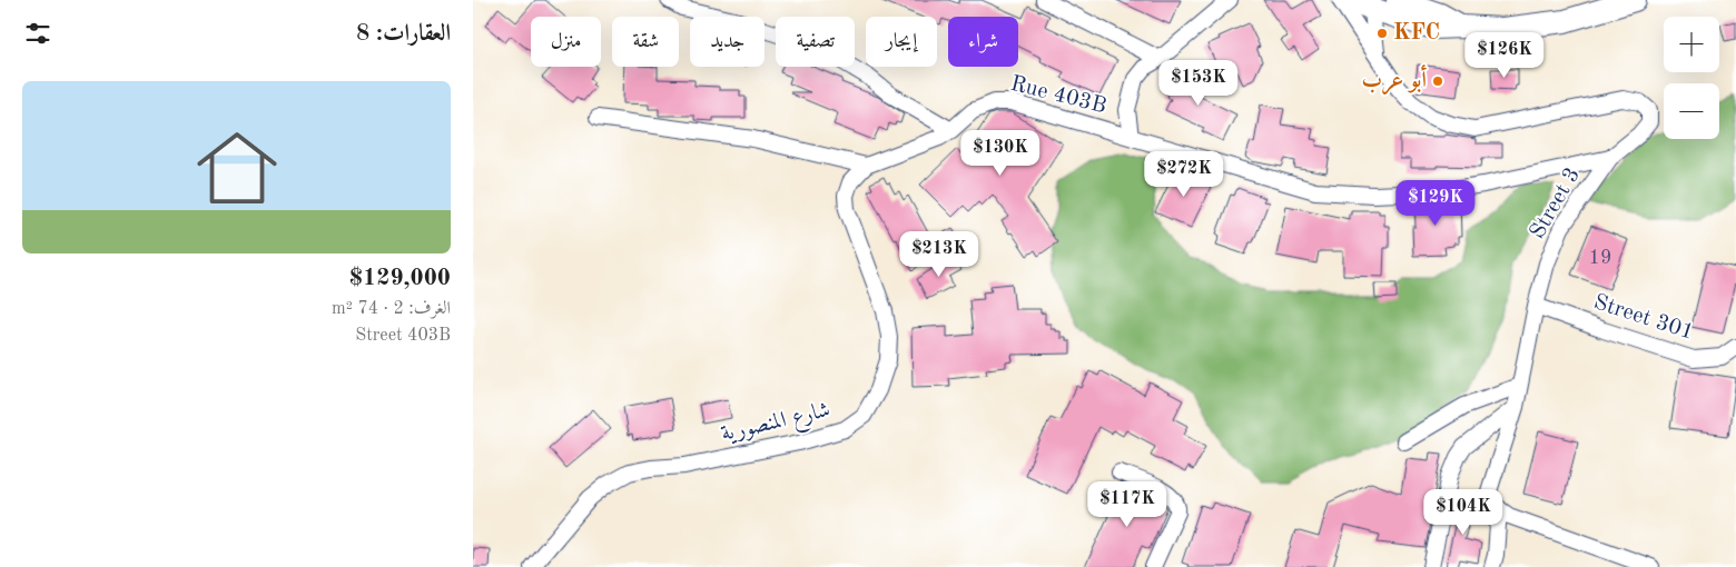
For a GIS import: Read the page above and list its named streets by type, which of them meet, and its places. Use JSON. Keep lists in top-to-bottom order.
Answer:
{
  "streets": {
    "street": [
      "Rue 403B",
      "Street 3",
      "Street 301",
      "شارع المنصورية"
    ]
  },
  "crossings": [
    ["Rue 403B", "Street 3"],
    ["Street 3", "Street 301"]
  ],
  "places": ["KFC", "أبو عرب"],
  "house_numbers": ["19"],
  "page": {
    "heading": "العقارات: 8",
    "map_buttons": ["+", "−"],
    "chip": [
      "شراء",
      "إيجار",
      "تصفية",
      "جديد",
      "شقة",
      "منزل"
    ],
    "price": [
      "$126K",
      "$153K",
      "$130K",
      "$272K",
      "$129K",
      "$213K",
      "$117K",
      "$104K"
    ],
    "list": [
      {
        "name": "$129,000",
        "note": "الغرف: 2 · 74 m² · Street 403B"
      }
    ]
  }
}
